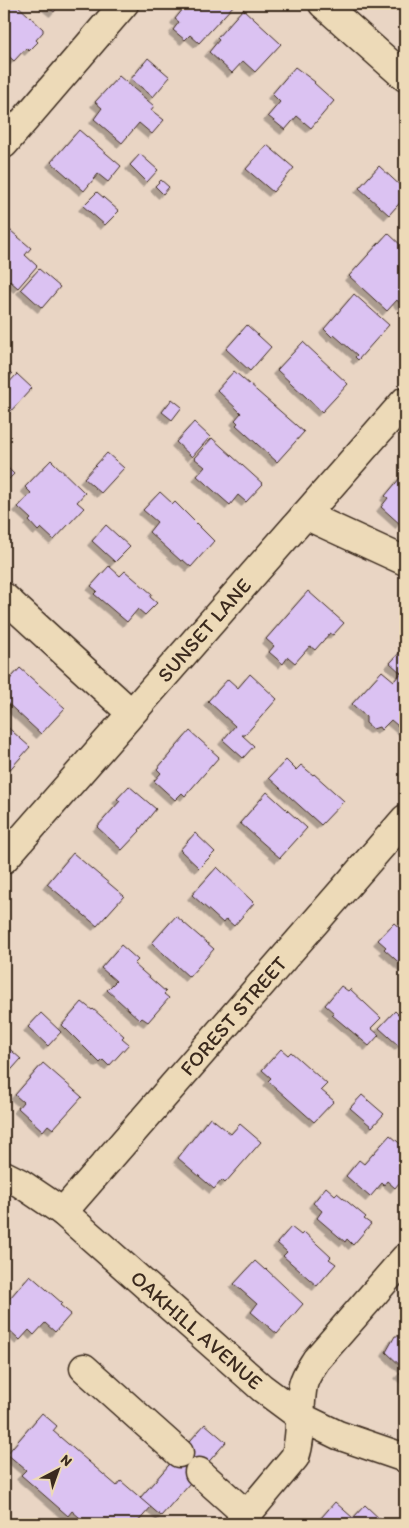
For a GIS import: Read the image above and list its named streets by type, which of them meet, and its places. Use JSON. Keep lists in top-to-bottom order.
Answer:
{
  "streets": {
    "street": ["SUNSET LANE", "FOREST STREET", "OAKHILL AVENUE"]
  },
  "crossings": [
    ["FOREST STREET", "OAKHILL AVENUE"]
  ],
  "north": "top right"
}
